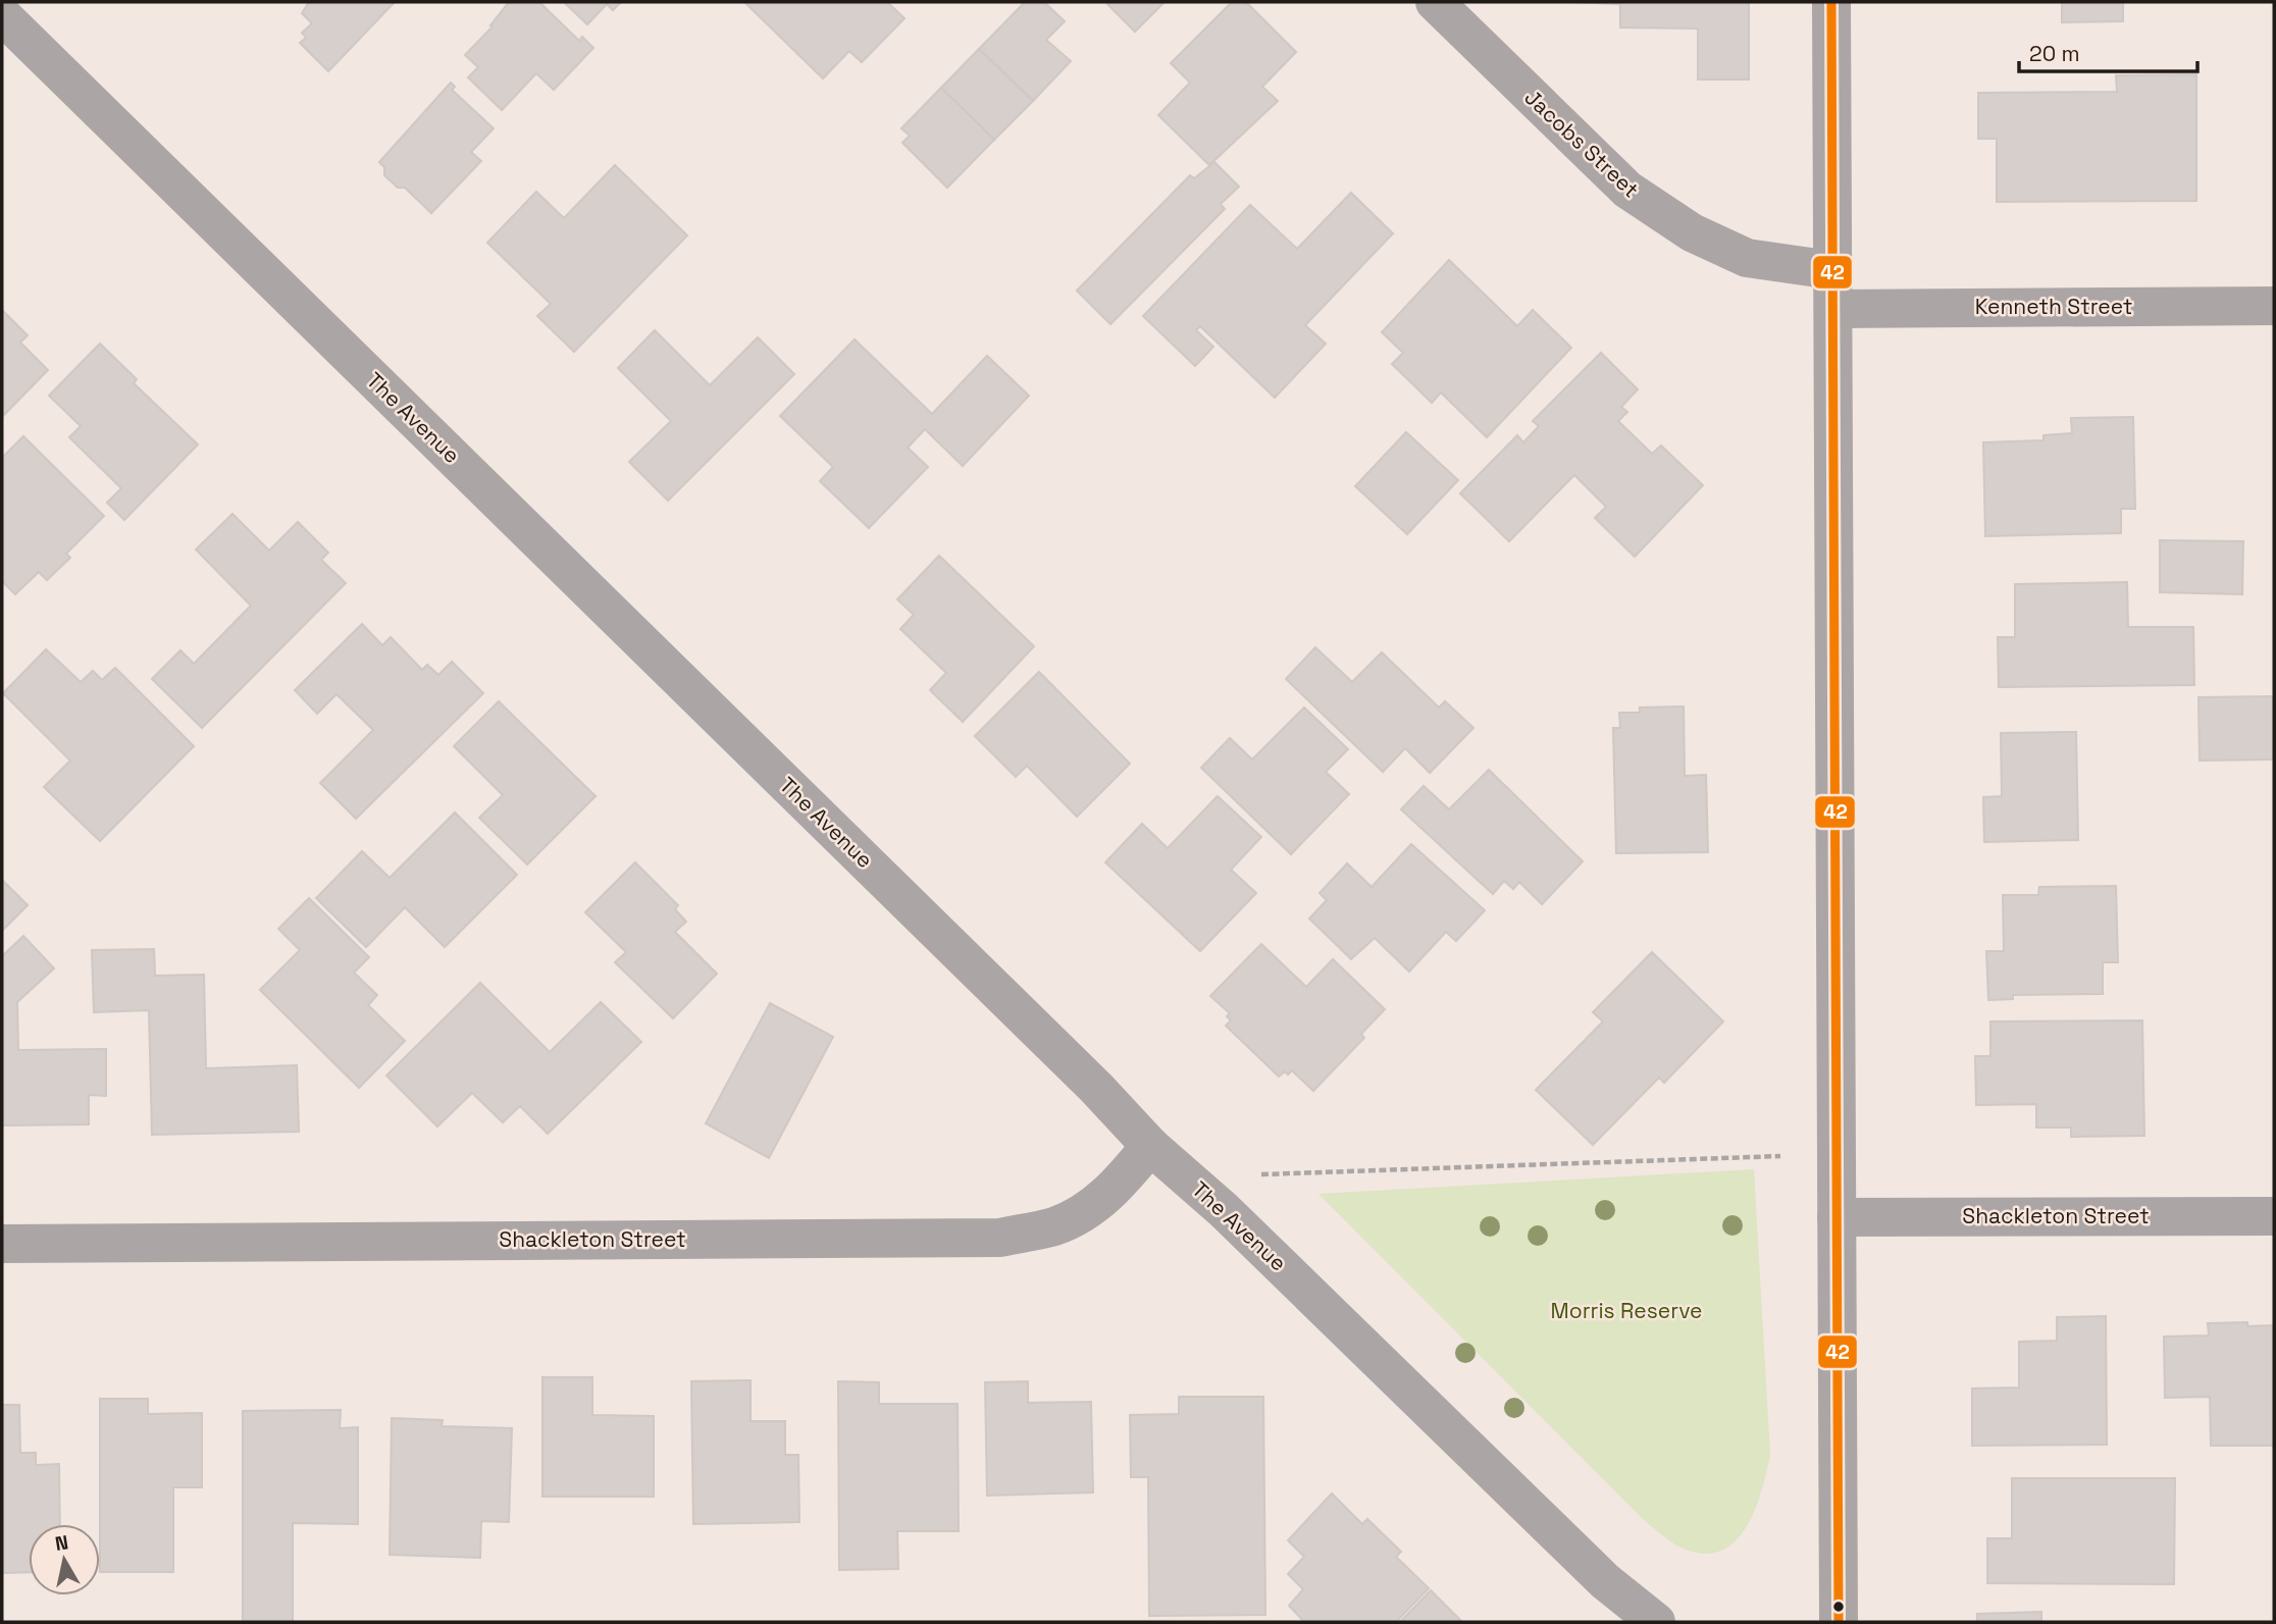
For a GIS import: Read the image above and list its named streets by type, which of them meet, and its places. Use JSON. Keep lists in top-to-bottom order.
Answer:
{
  "streets": {
    "street": [
      "Jacobs Street",
      "Kenneth Street",
      "The Avenue",
      "Shackleton Street"
    ]
  },
  "crossings": [
    ["The Avenue", "Shackleton Street"]
  ],
  "parks": ["Morris Reserve"],
  "lines": ["transit line 42"],
  "scale_bar": "20 m",
  "north": "top"
}
